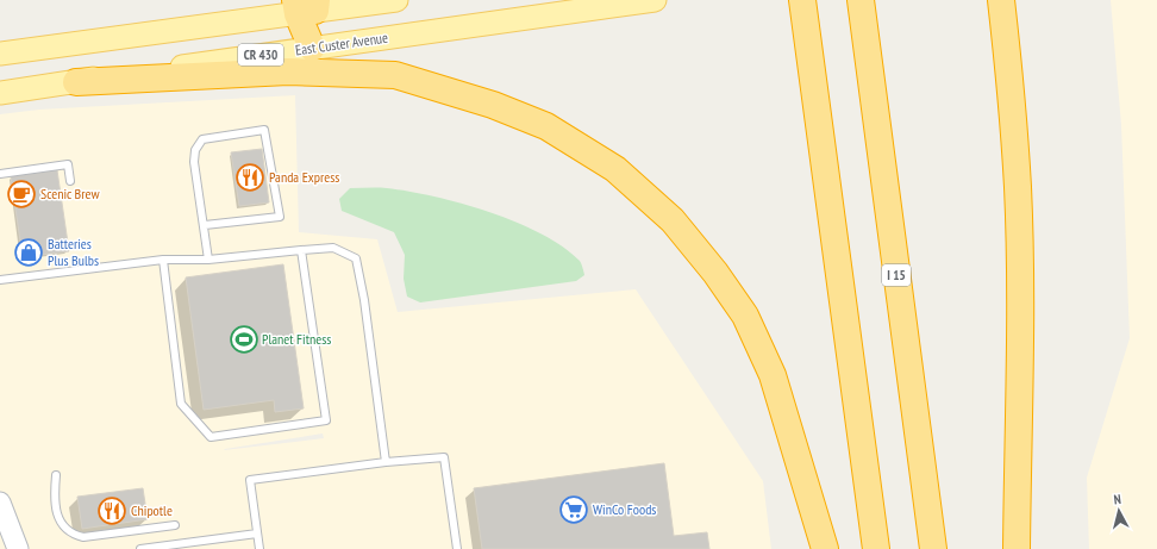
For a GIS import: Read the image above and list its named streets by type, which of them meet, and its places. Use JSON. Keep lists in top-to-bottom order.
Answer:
{
  "streets": {
    "highway": ["I 15"],
    "main road": ["East Custer Avenue", "CR 430"]
  },
  "places": {
    "restaurant": ["Panda Express", "Chipotle"],
    "cafe": ["Scenic Brew"],
    "shop": ["Batteries Plus Bulbs"],
    "sports": ["Planet Fitness"],
    "supermarket": ["WinCo Foods"]
  },
  "north": "top"
}
